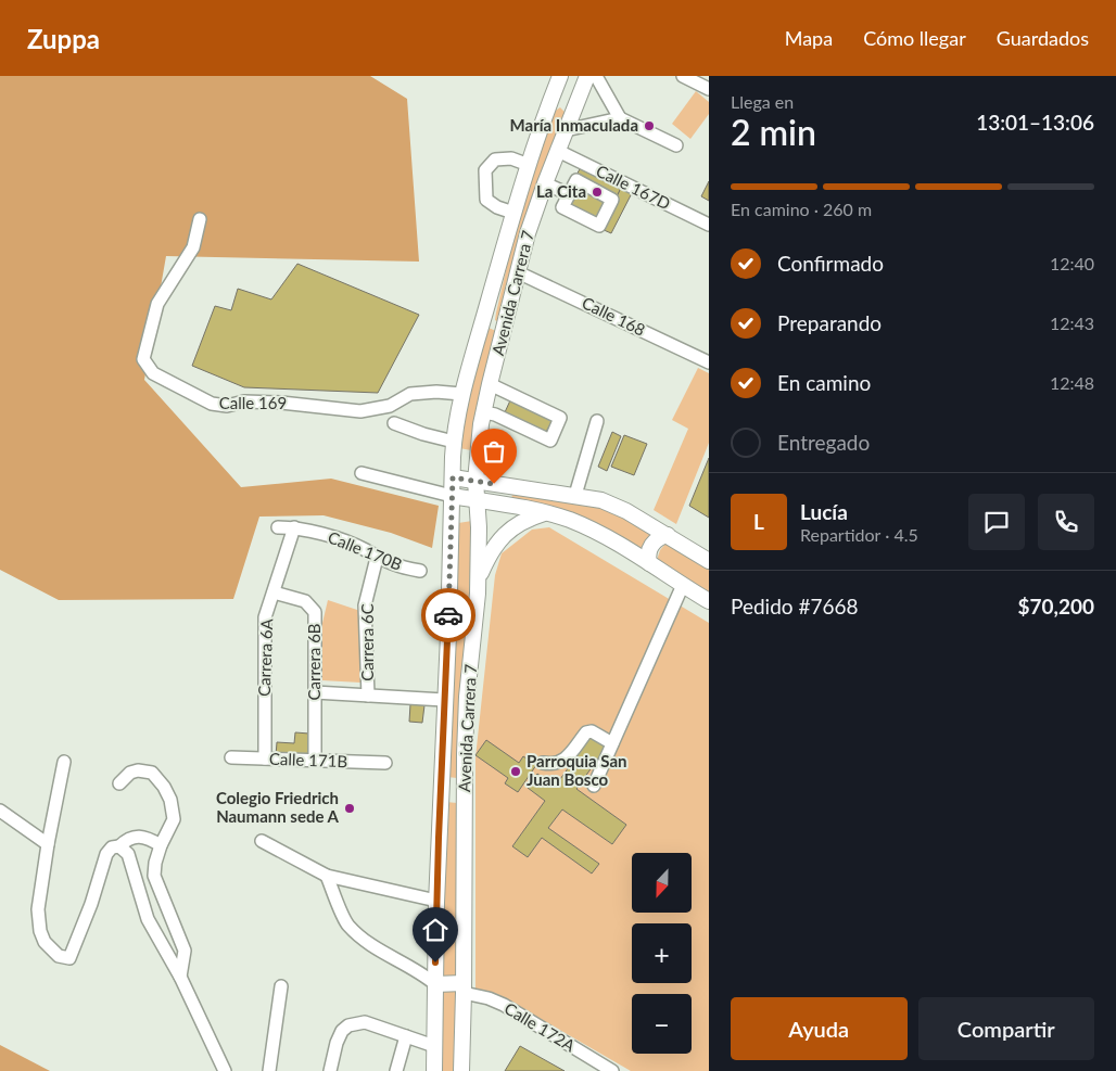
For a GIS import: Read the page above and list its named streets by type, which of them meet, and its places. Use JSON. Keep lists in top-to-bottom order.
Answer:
{
  "streets": {
    "main road": ["Avenida Carrera 7"],
    "street": [
      "Calle 167D",
      "Calle 168",
      "Calle 169",
      "Calle 170B",
      "Carrera 6C",
      "Carrera 6A",
      "Carrera 6B",
      "Calle 171B",
      "Calle 172A"
    ]
  },
  "crossings": [
    ["Calle 167D", "Avenida Carrera 7"],
    ["Avenida Carrera 7", "Calle 168"],
    ["Avenida Carrera 7", "Calle 169"],
    ["Avenida Carrera 7", "Calle 172A"],
    ["Calle 170B", "Carrera 6C"],
    ["Calle 170B", "Carrera 6A"],
    ["Carrera 6A", "Carrera 6B"],
    ["Carrera 6A", "Calle 171B"],
    ["Carrera 6B", "Calle 171B"]
  ],
  "places": [
    "María Inmaculada",
    "La Cita",
    "Parroquia San Juan Bosco",
    "Colegio Friedrich Naumann sede A"
  ],
  "north": "bottom",
  "page": {
    "header": "Zuppa",
    "nav": ["Mapa", "Cómo llegar", "Guardados"],
    "heading": ["2 min", "Llega en", "13:01–13:06"],
    "panel": [
      "Lucía",
      "Repartidor · 4.5",
      "Pedido #7668",
      "$70,200"
    ],
    "bar": "En camino · 260 m",
    "list": [
      ["Confirmado", "12:40"],
      ["Preparando", "12:43"],
      ["En camino", "12:48"],
      "Entregado"
    ],
    "round": "L",
    "map_buttons": ["+", "−"],
    "buttons": ["Ayuda", "Compartir"]
  }
}
